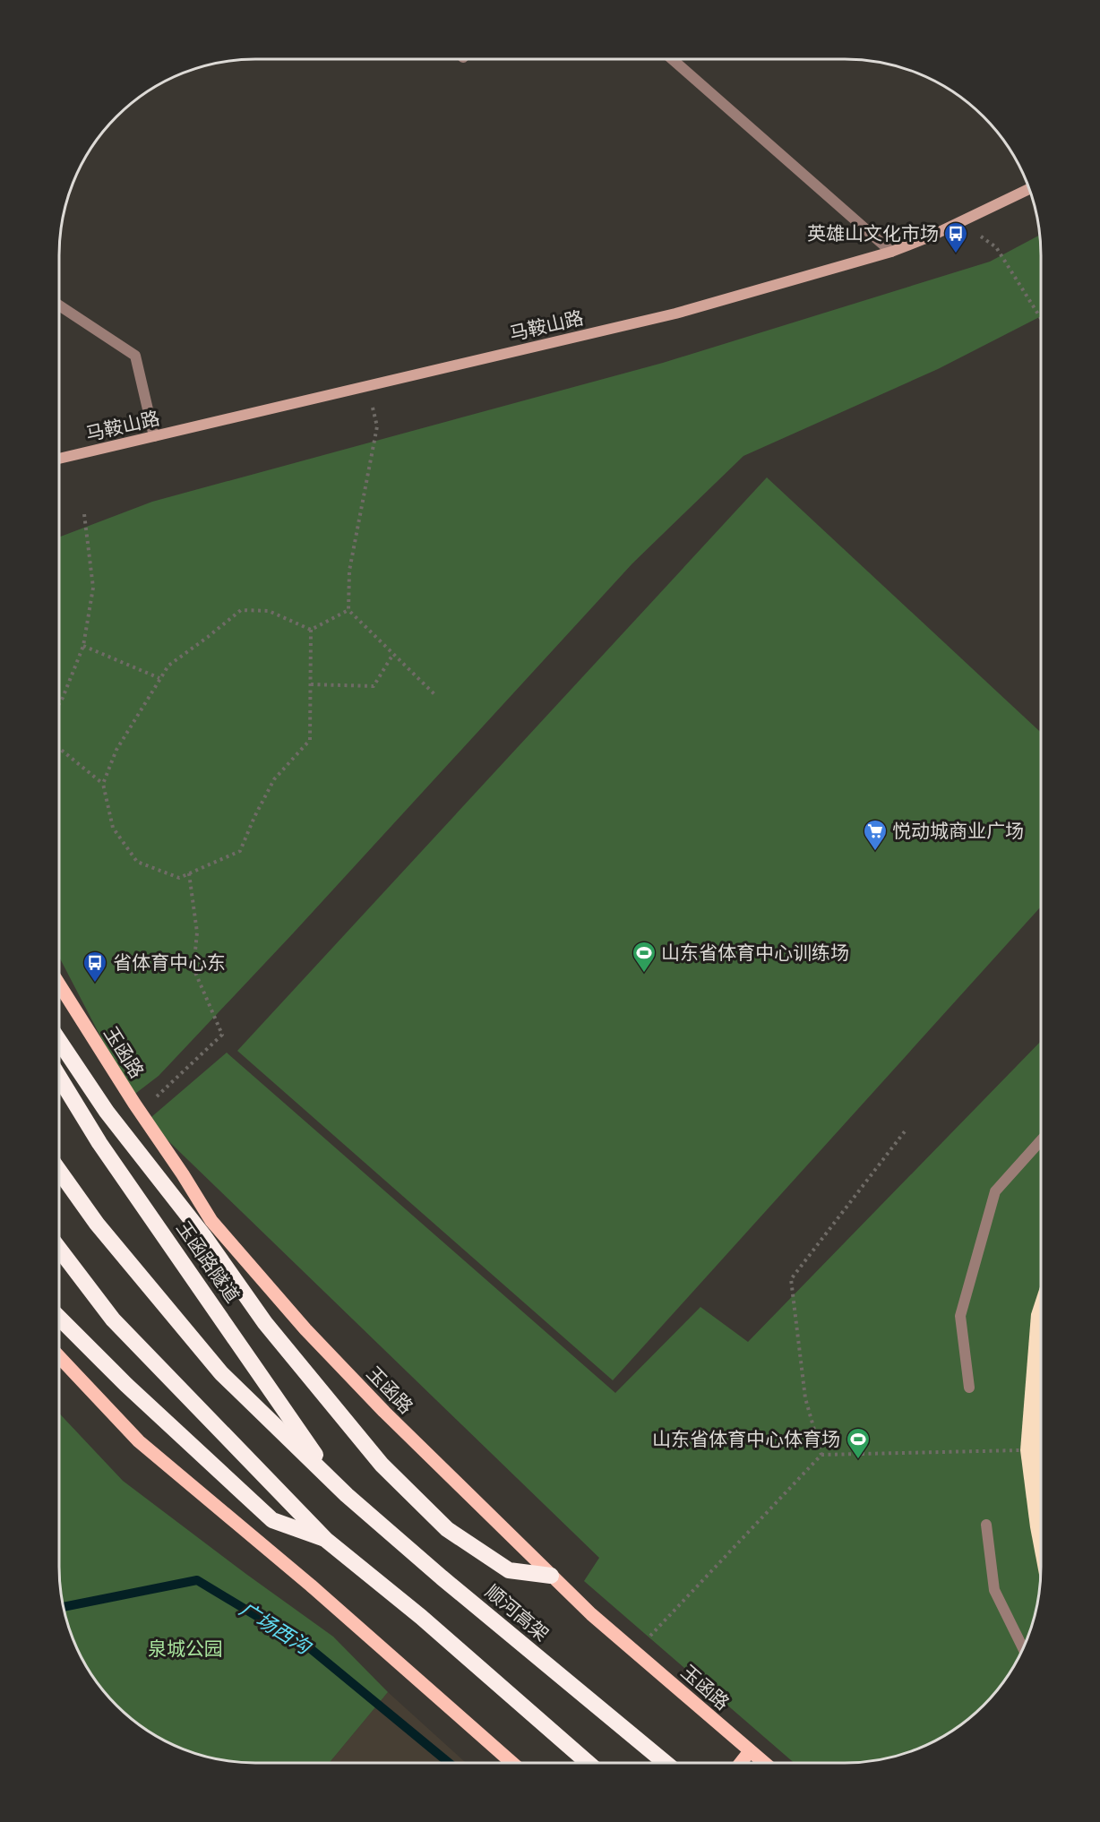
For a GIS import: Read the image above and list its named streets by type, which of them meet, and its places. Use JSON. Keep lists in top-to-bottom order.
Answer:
{
  "streets": {
    "highway": ["玉函路隧道", "顺河高架"],
    "main road": ["马鞍山路", "玉函路"]
  },
  "crossings": [
    ["玉函路隧道", "顺河高架"]
  ],
  "water": ["广场西沟"],
  "parks": ["泉城公园"],
  "places": {
    "bus stop": ["英雄山文化市场", "省体育中心东"],
    "supermarket": ["悦动城商业广场"],
    "sports": ["山东省体育中心训练场", "山东省体育中心体育场"]
  }
}
